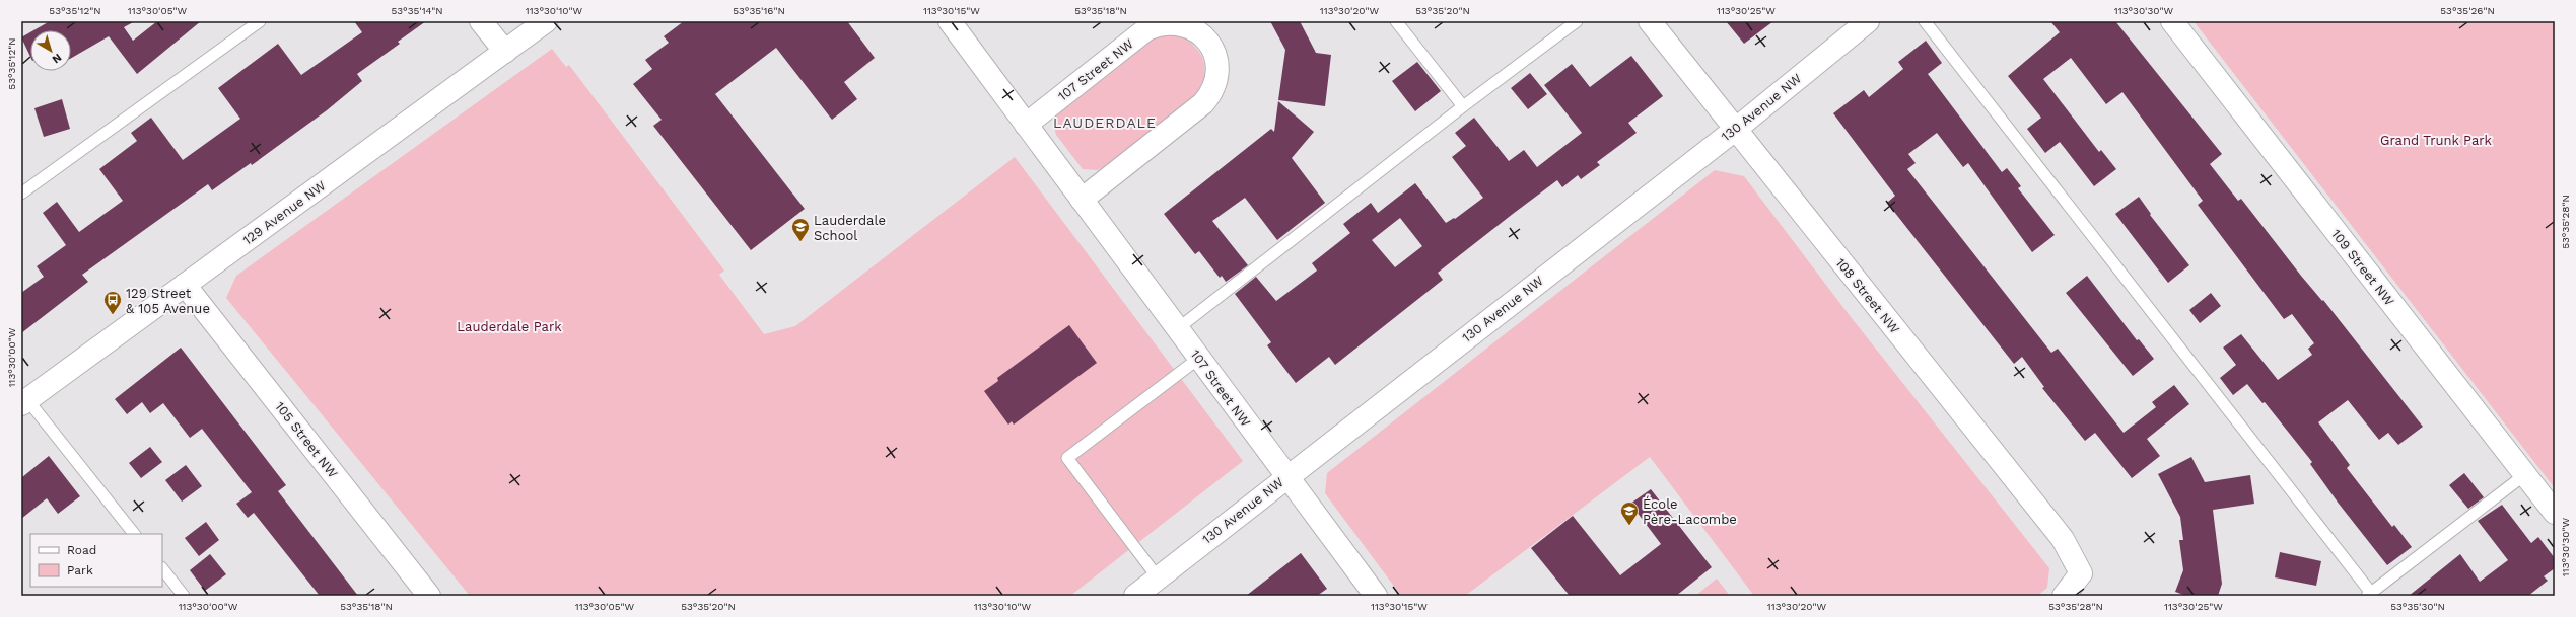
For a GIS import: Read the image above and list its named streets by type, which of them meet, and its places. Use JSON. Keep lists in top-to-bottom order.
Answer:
{
  "streets": {
    "street": [
      "107 Street NW",
      "130 Avenue NW",
      "129 Avenue NW",
      "109 Street NW",
      "108 Street NW",
      "105 Street NW"
    ]
  },
  "crossings": [
    ["107 Street NW", "130 Avenue NW"],
    ["130 Avenue NW", "108 Street NW"],
    ["129 Avenue NW", "105 Street NW"]
  ],
  "districts": ["LAUDERDALE"],
  "parks": ["Grand Trunk Park", "Lauderdale Park"],
  "places": {
    "school or university": ["Lauderdale School", "École Père-Lacombe"],
    "bus stop": ["129 Street & 105 Avenue"]
  },
  "legend": ["Road", "Park"],
  "north": "bottom right",
  "coordinates": [
    "53°35'12\"N",
    "113°30'05\"W",
    "53°35'14\"N",
    "113°30'10\"W",
    "53°35'16\"N",
    "113°30'15\"W",
    "53°35'18\"N",
    "113°30'20\"W",
    "53°35'20\"N",
    "113°30'25\"W",
    "113°30'30\"W",
    "53°35'26\"N",
    "53°35'28\"N",
    "113°30'00\"W",
    "53°35'30\"N"
  ]
}
